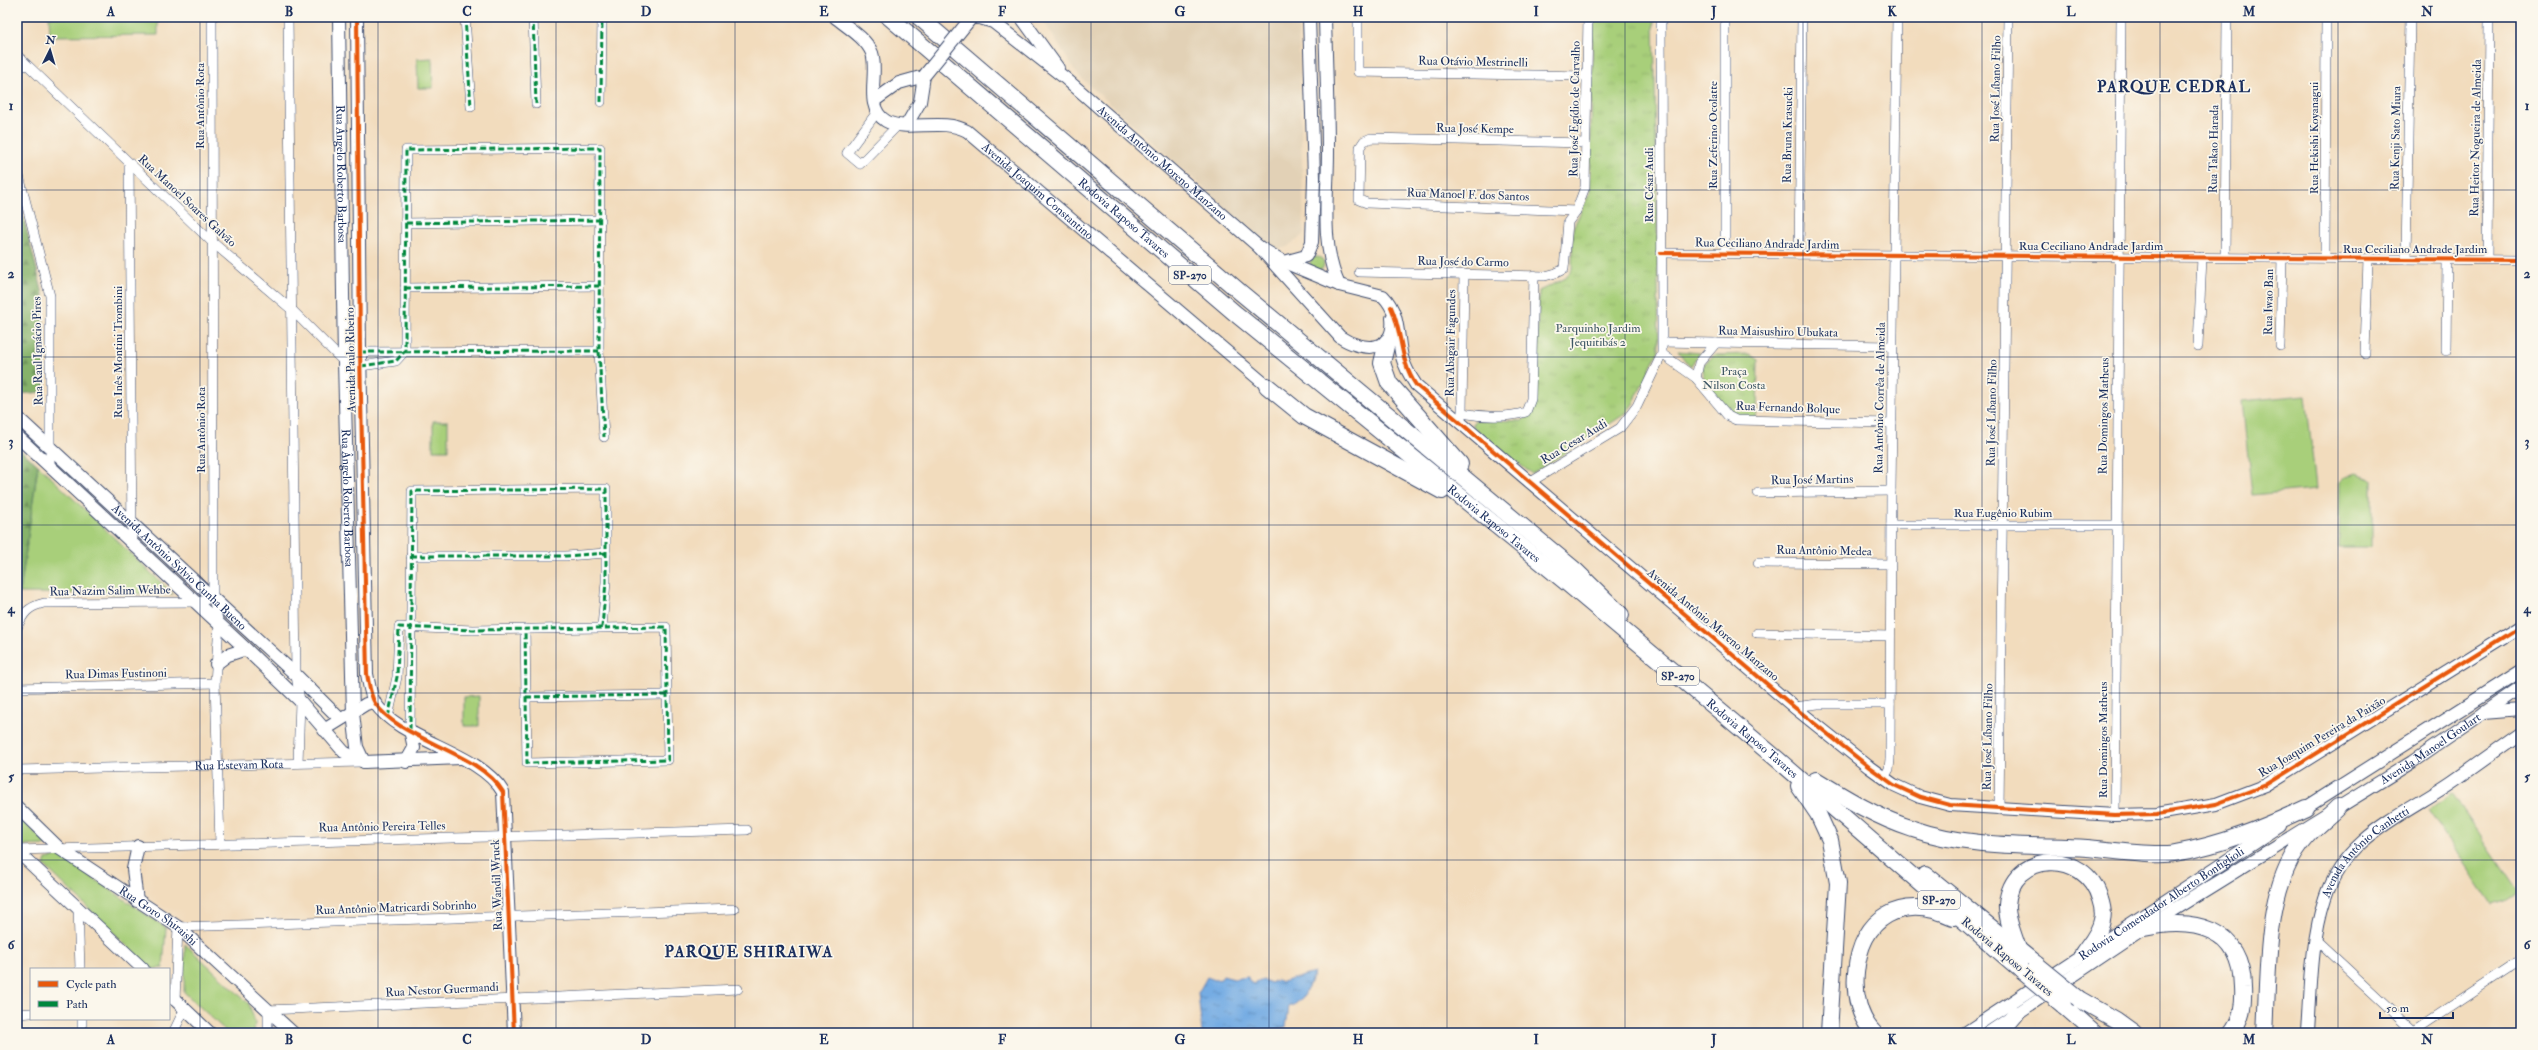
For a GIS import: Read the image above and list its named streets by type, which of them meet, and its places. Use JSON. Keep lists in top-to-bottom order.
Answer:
{
  "streets": {
    "highway": ["Rodovia Raposo Tavares", "SP-270"],
    "street": [
      "Rua Otávio Mestrinelli",
      "Rua José Líbano Filho",
      "Rua Antônio Rota",
      "Rua José Egídio de Carvalho",
      "Rua José Kempe",
      "Rua Zeferino Ocolatte",
      "Rua Bruna Krasucki",
      "Rua Hekishi Koyanagui",
      "Rua Kenji Sato Miura",
      "Rua Heitor Nogueira de Almeida",
      "Rua Takao Harada",
      "Avenida Antônio Moreno Manzano",
      "Rua Ângelo Roberto Barbosa",
      "Rua César Audi",
      "Avenida Joaquim Constantino",
      "Rua Manoel F. dos Santos",
      "Rua Manoel Soares Galvão",
      "Rua Ceciliano Andrade Jardim",
      "Rua José do Carmo",
      "Rua Iwao Ban",
      "Rua Maisushiro Ubukata",
      "Rua Abagair Fagundes",
      "Rua Raul Ignácio Pires",
      "Rua Inês Montini Trombini",
      "Avenida Paulo Ribeiro",
      "Rua Antônio Corrêa de Almeida",
      "Rua Fernando Bolque",
      "Rua Domingos Matheus",
      "Rua Cesar Audi",
      "Rua José Martins",
      "Rua Eugênio Rubim",
      "Rua Antônio Medea",
      "Avenida Antônio Sylvio Cunha Bueno",
      "Rua Nazim Salim Wehbe",
      "Rua Dimas Fustinoni",
      "Rua Joaquim Pereira da Paixão",
      "Avenida Manoel Goulart",
      "Rua Estevam Rota",
      "Rua Antônio Pereira Telles",
      "Avenida Antônio Canhetti",
      "Rua Wandil Wruck",
      "Rodovia Comendador Alberto Bonfiglioli",
      "Rua Antônio Matricardi Sobrinho",
      "Rua Goro Shiraishi",
      "Rua Nestor Guermandi"
    ]
  },
  "crossings": [
    ["Rua Otávio Mestrinelli", "Rua José Egídio de Carvalho"],
    ["Rua José Líbano Filho", "Avenida Antônio Moreno Manzano"],
    ["Rua José Líbano Filho", "Rua Ceciliano Andrade Jardim"],
    ["Rua José Líbano Filho", "Rua Eugênio Rubim"],
    ["Rua Antônio Rota", "Rua Manoel Soares Galvão"],
    ["Rua Antônio Rota", "Avenida Antônio Sylvio Cunha Bueno"],
    ["Rua Antônio Rota", "Rua Nazim Salim Wehbe"],
    ["Rua Antônio Rota", "Rua Dimas Fustinoni"],
    ["Rua Antônio Rota", "Rua Estevam Rota"],
    ["Rua Antônio Rota", "Rua Antônio Pereira Telles"],
    ["Rua José Egídio de Carvalho", "Rua José Kempe"],
    ["Rua José Egídio de Carvalho", "Rua Manoel F. dos Santos"],
    ["Rua José Egídio de Carvalho", "Rua José do Carmo"],
    ["Rua José Kempe", "Rua Manoel F. dos Santos"],
    ["Rua Zeferino Ocolatte", "Rua Ceciliano Andrade Jardim"],
    ["Rua Bruna Krasucki", "Rua Ceciliano Andrade Jardim"],
    ["Rua Hekishi Koyanagui", "Rua Ceciliano Andrade Jardim"],
    ["Rua Kenji Sato Miura", "Rua Ceciliano Andrade Jardim"],
    ["Rua Heitor Nogueira de Almeida", "Rua Ceciliano Andrade Jardim"],
    ["Rua Takao Harada", "Rua Ceciliano Andrade Jardim"],
    ["Avenida Antônio Moreno Manzano", "Rua Abagair Fagundes"],
    ["Avenida Antônio Moreno Manzano", "Rua Antônio Corrêa de Almeida"],
    ["Avenida Antônio Moreno Manzano", "Rua Domingos Matheus"],
    ["Avenida Antônio Moreno Manzano", "Rua Cesar Audi"],
    ["Avenida Antônio Moreno Manzano", "Rua Joaquim Pereira da Paixão"],
    ["Rua Ângelo Roberto Barbosa", "Rua Manoel Soares Galvão"],
    ["Rua Ângelo Roberto Barbosa", "Avenida Antônio Sylvio Cunha Bueno"],
    ["Rua Ângelo Roberto Barbosa", "Rua Estevam Rota"],
    ["Rua César Audi", "Rua Ceciliano Andrade Jardim"],
    ["Rua César Audi", "Rua Maisushiro Ubukata"],
    ["Rua César Audi", "Rua Fernando Bolque"],
    ["Rua César Audi", "Rua Cesar Audi"],
    ["Rua Manoel Soares Galvão", "Rua Inês Montini Trombini"],
    ["Rua Ceciliano Andrade Jardim", "Rua Iwao Ban"],
    ["Rua Ceciliano Andrade Jardim", "Rua Antônio Corrêa de Almeida"],
    ["Rua Ceciliano Andrade Jardim", "Rua Domingos Matheus"],
    ["Rua José do Carmo", "Rua Abagair Fagundes"],
    ["Rua Maisushiro Ubukata", "Rua Antônio Corrêa de Almeida"],
    ["Rua Raul Ignácio Pires", "Avenida Antônio Sylvio Cunha Bueno"],
    ["Rua Inês Montini Trombini", "Avenida Antônio Sylvio Cunha Bueno"],
    ["Avenida Paulo Ribeiro", "Rua Wandil Wruck"],
    ["Rua Antônio Corrêa de Almeida", "Rua Fernando Bolque"],
    ["Rua Antônio Corrêa de Almeida", "Rua José Martins"],
    ["Rua Antônio Corrêa de Almeida", "Rua Eugênio Rubim"],
    ["Rua Antônio Corrêa de Almeida", "Rua Antônio Medea"],
    ["Rua Fernando Bolque", "Rua Cesar Audi"],
    ["Rua Domingos Matheus", "Rua Eugênio Rubim"],
    ["Rua Domingos Matheus", "Rua Joaquim Pereira da Paixão"],
    ["Avenida Antônio Sylvio Cunha Bueno", "Rua Nazim Salim Wehbe"],
    ["Avenida Antônio Sylvio Cunha Bueno", "Rua Estevam Rota"],
    ["Avenida Manoel Goulart", "Rodovia Comendador Alberto Bonfiglioli"],
    ["Rua Estevam Rota", "Rua Wandil Wruck"],
    ["Rua Antônio Pereira Telles", "Rua Wandil Wruck"],
    ["Rua Antônio Pereira Telles", "Rua Goro Shiraishi"],
    ["Rua Wandil Wruck", "Rua Antônio Matricardi Sobrinho"],
    ["Rua Wandil Wruck", "Rua Nestor Guermandi"],
    ["Rua Antônio Matricardi Sobrinho", "Rua Goro Shiraishi"],
    ["Rua Goro Shiraishi", "Rua Nestor Guermandi"]
  ],
  "districts": ["PARQUE CEDRAL", "PARQUE SHIRAIWA"],
  "parks": ["Parquinho Jardim Jequitibás 2", "Praça Nilson Costa"],
  "legend": ["Cycle path", "Path"],
  "scale_bar": "50 m",
  "north": "top",
  "grid": {
    "columns": [
      "A",
      "B",
      "C",
      "D",
      "E",
      "F",
      "G",
      "H",
      "I",
      "J",
      "K",
      "L",
      "M",
      "N"
    ],
    "rows": [
      "1",
      "2",
      "3",
      "4",
      "5",
      "6"
    ]
  }
}
